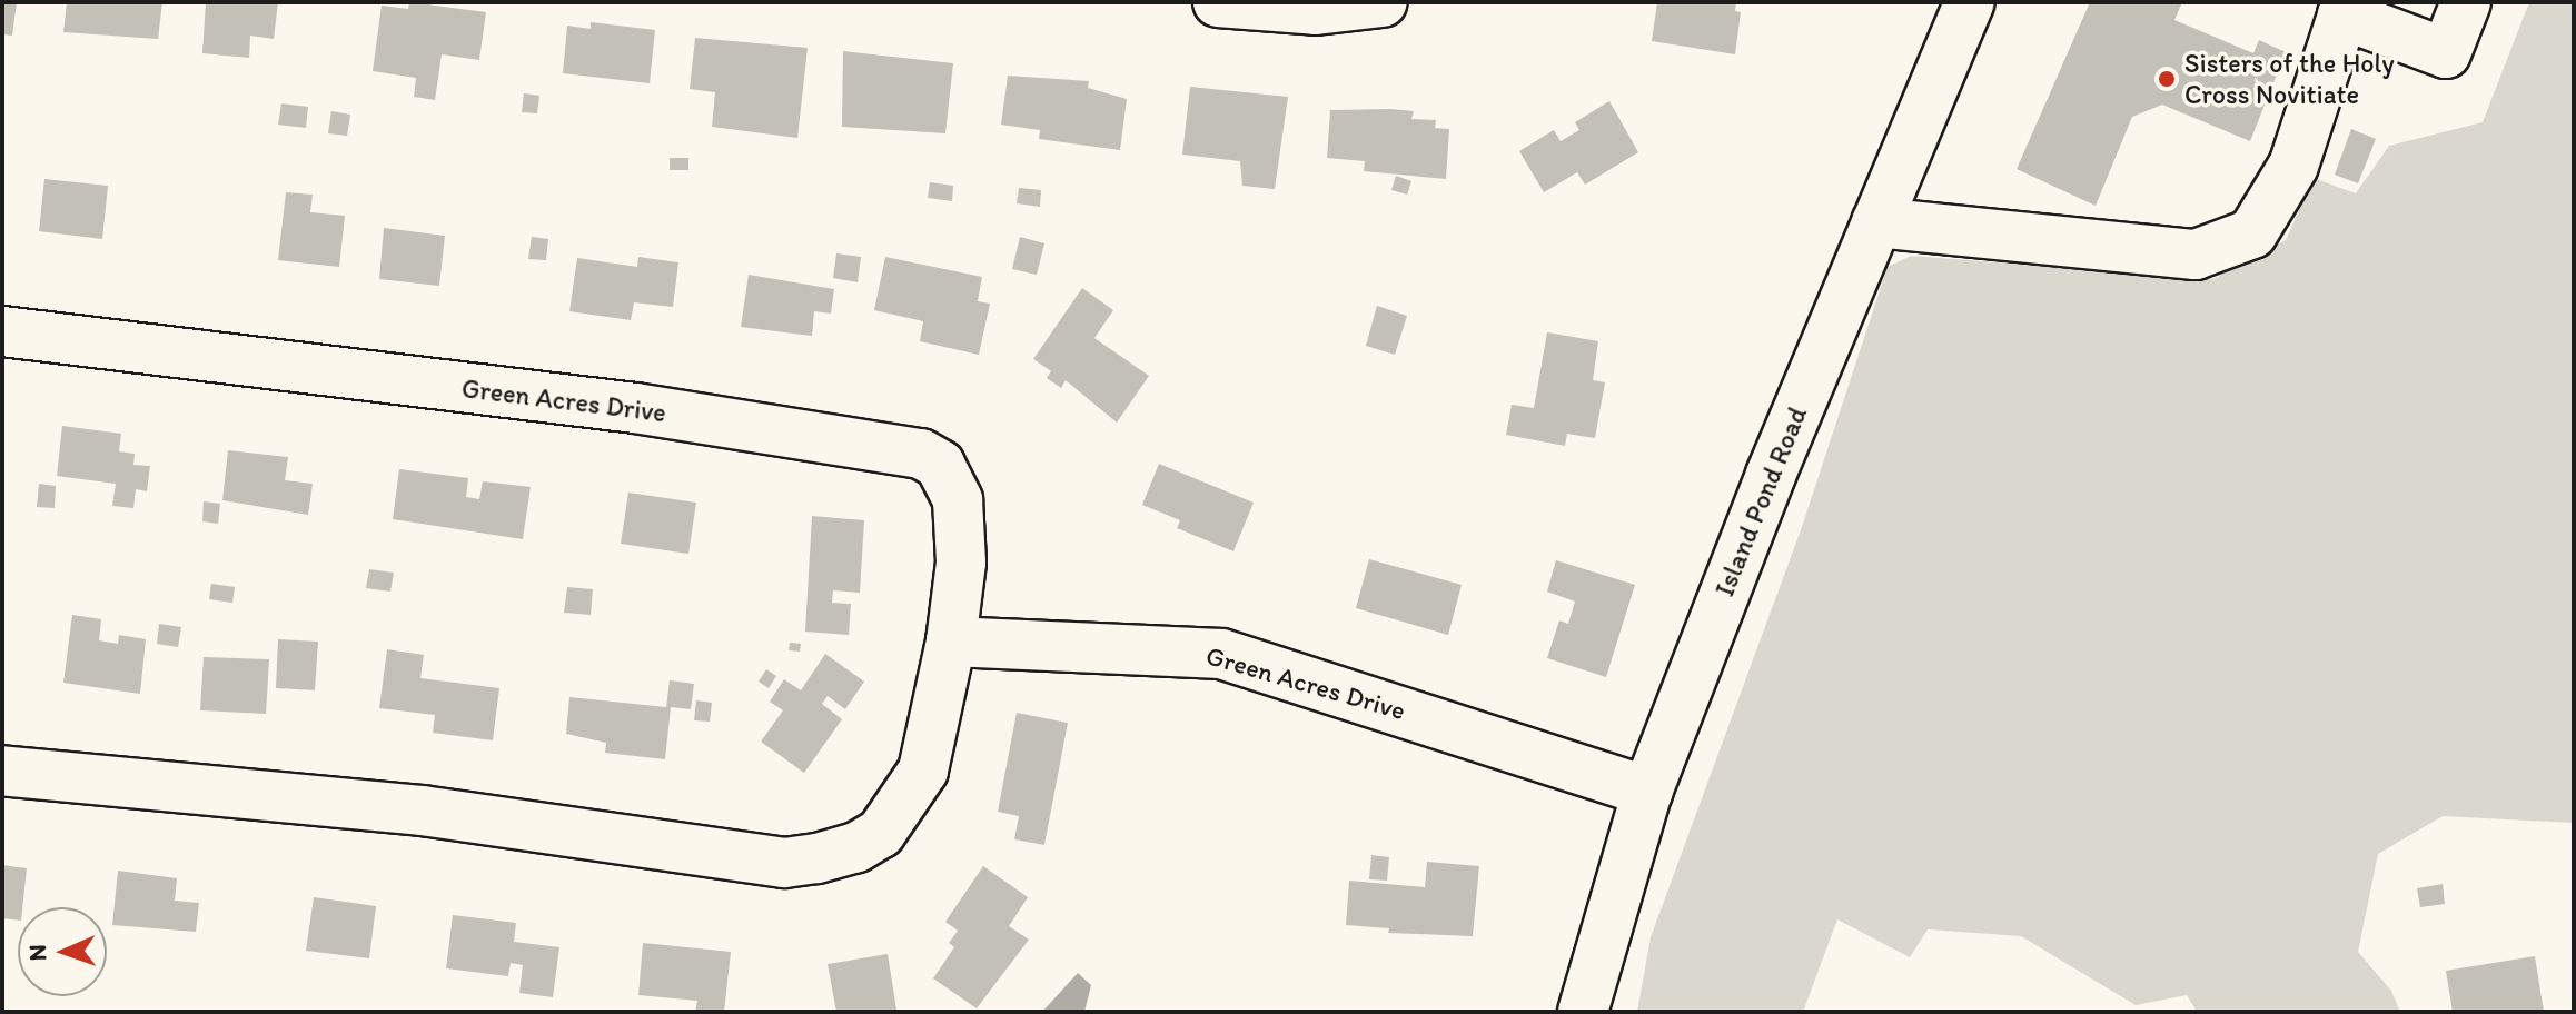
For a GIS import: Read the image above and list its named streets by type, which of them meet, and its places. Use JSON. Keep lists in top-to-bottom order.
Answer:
{
  "streets": {
    "street": ["Green Acres Drive", "Island Pond Road"]
  },
  "crossings": [
    ["Green Acres Drive", "Island Pond Road"]
  ],
  "places": ["Sisters of the Holy Cross Novitiate"],
  "north": "left"
}
